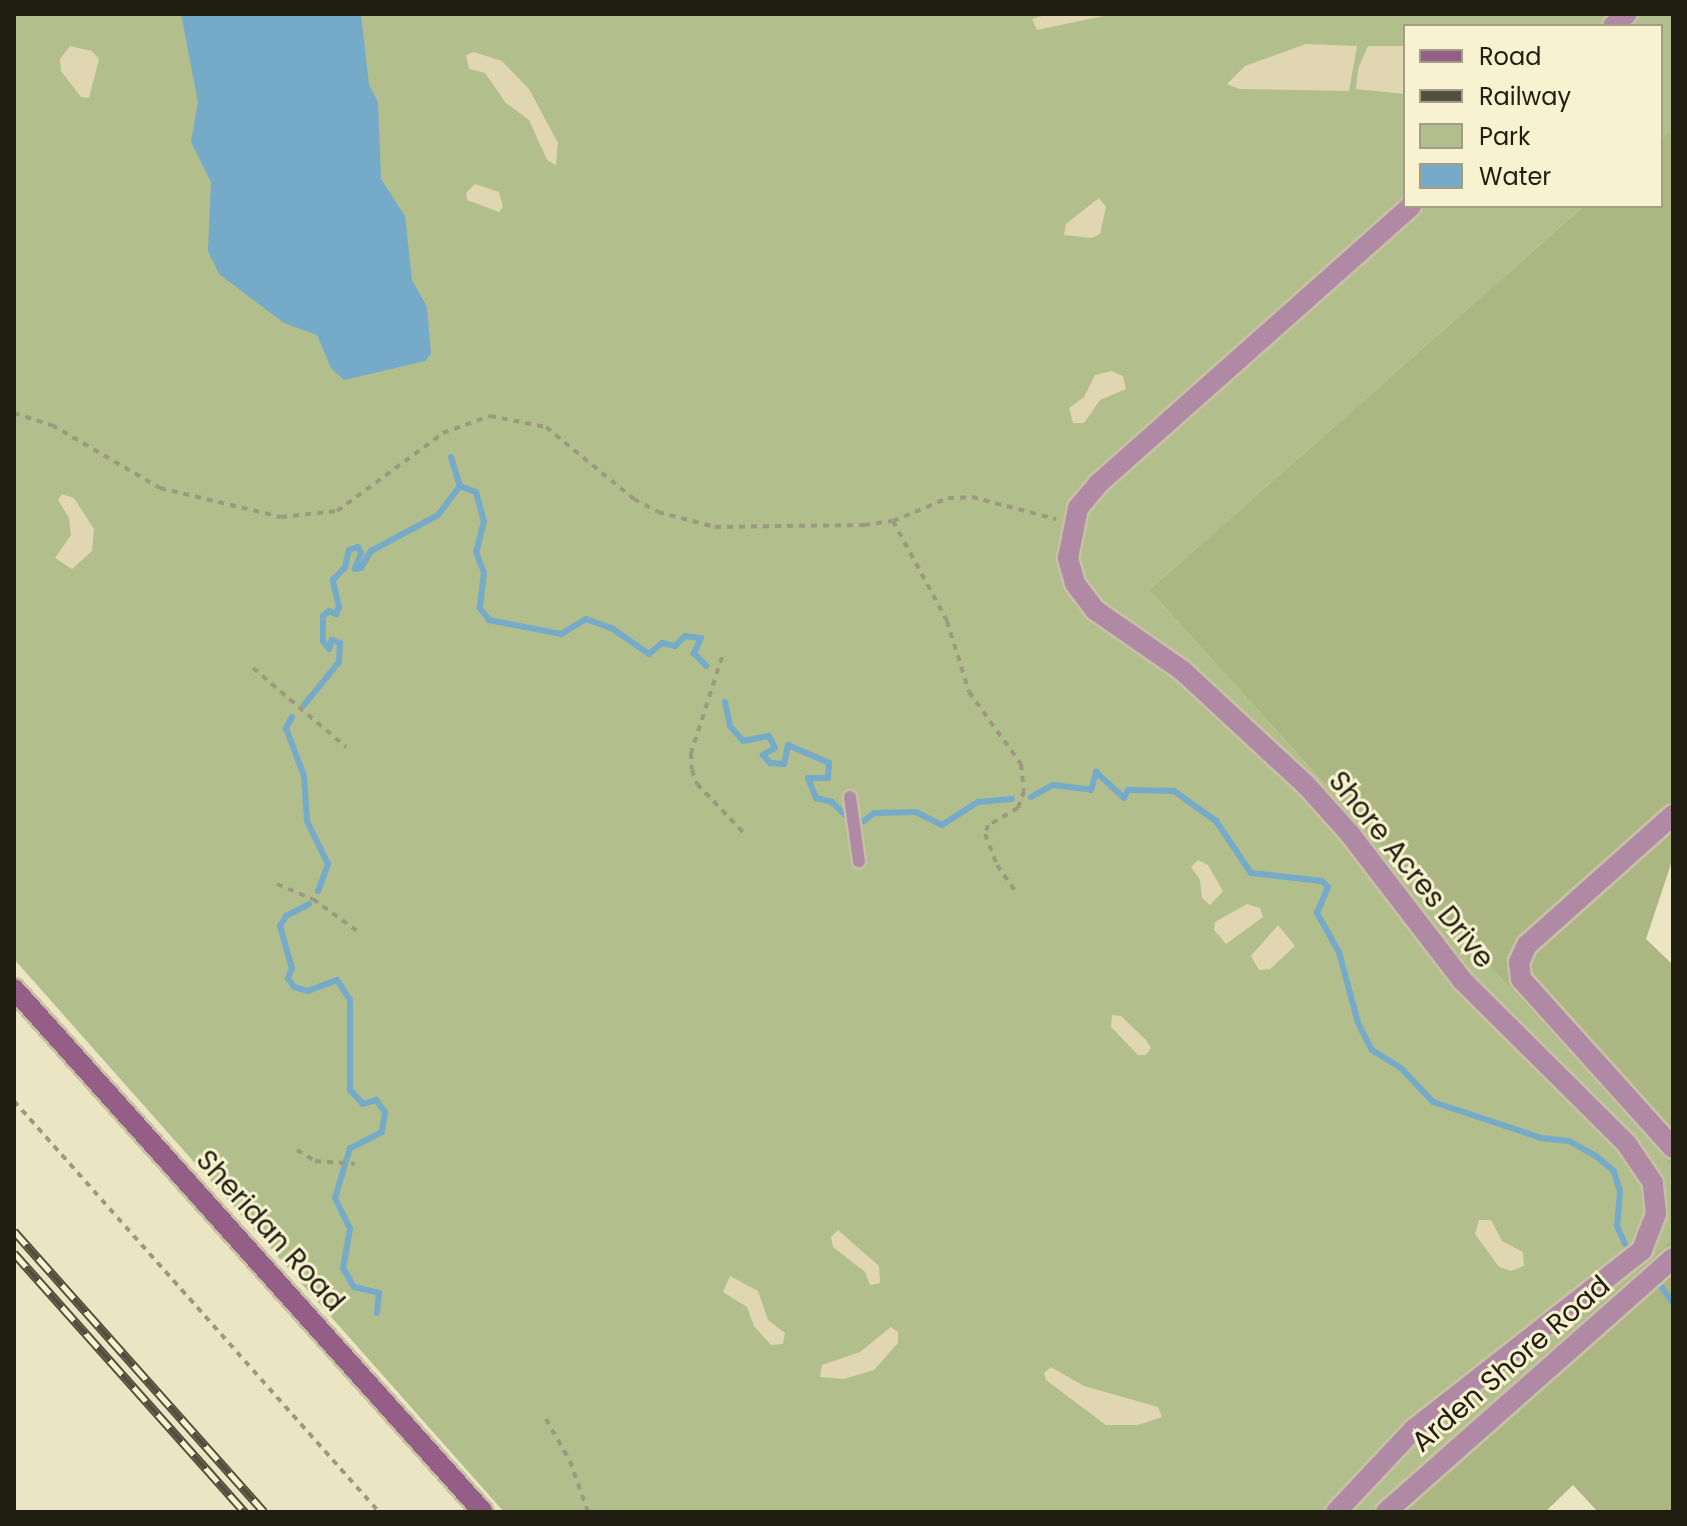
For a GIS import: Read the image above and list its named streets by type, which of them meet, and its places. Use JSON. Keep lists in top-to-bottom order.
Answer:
{
  "streets": {
    "main road": ["Sheridan Road"],
    "street": ["Shore Acres Drive", "Arden Shore Road"]
  },
  "legend": [
    "Road",
    "Railway",
    "Park",
    "Water"
  ]
}
